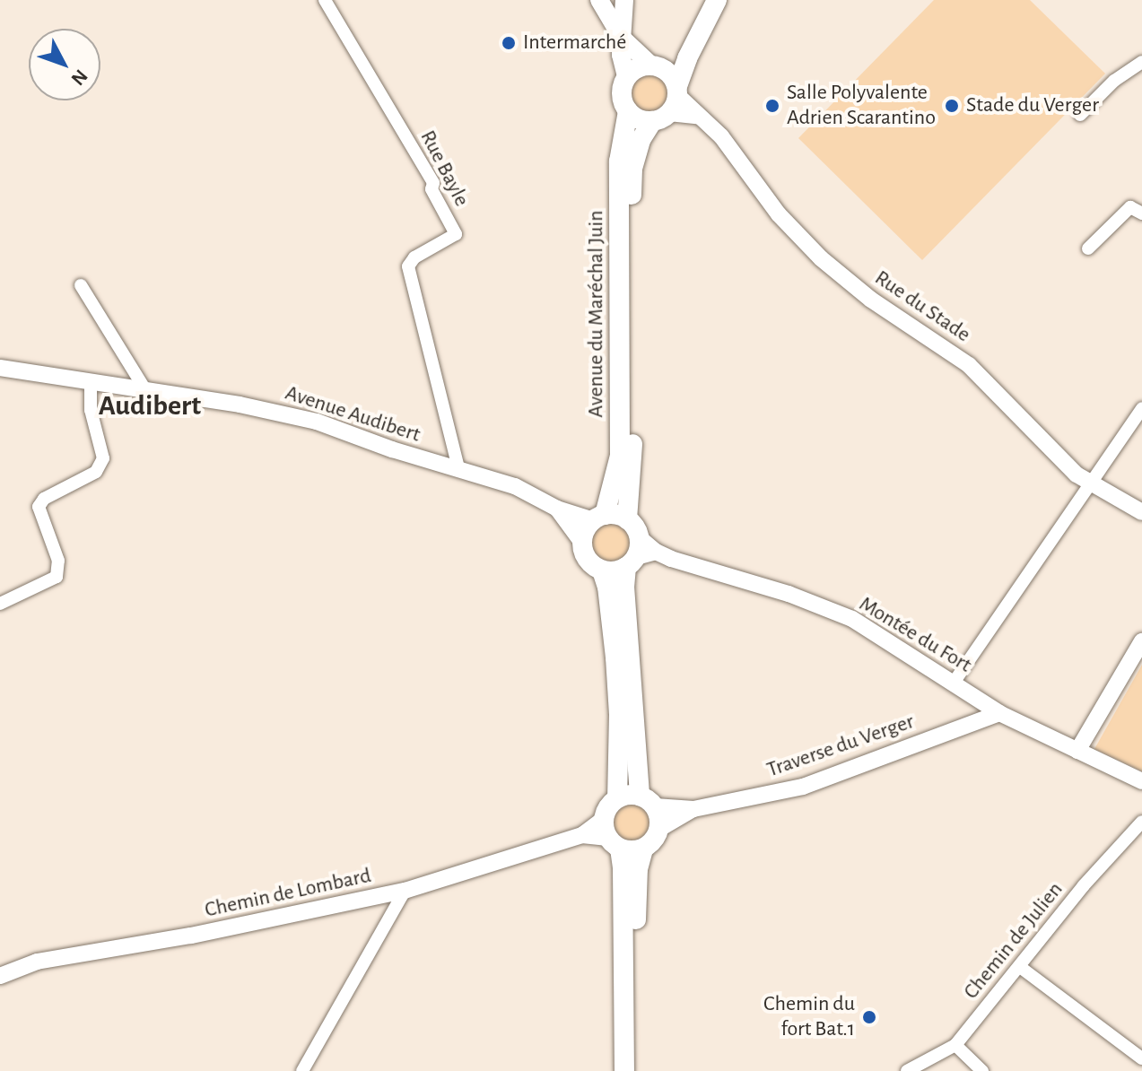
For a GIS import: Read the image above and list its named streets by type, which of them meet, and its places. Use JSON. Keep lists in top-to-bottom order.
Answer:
{
  "streets": {
    "main road": ["Avenue du Maréchal Juin"],
    "street": [
      "Rue Bayle",
      "Rue du Stade",
      "Avenue Audibert",
      "Montée du Fort",
      "Traverse du Verger",
      "Chemin de Lombard",
      "Chemin de Julien"
    ]
  },
  "crossings": [
    ["Rue Bayle", "Avenue Audibert"],
    ["Rue du Stade", "Avenue du Maréchal Juin"],
    ["Avenue du Maréchal Juin", "Avenue Audibert"],
    ["Avenue du Maréchal Juin", "Montée du Fort"],
    ["Avenue Audibert", "Montée du Fort"],
    ["Montée du Fort", "Traverse du Verger"],
    ["Traverse du Verger", "Chemin de Lombard"]
  ],
  "districts": ["Audibert"],
  "places": [
    "Intermarché",
    "Salle Polyvalente Adrien Scarantino",
    "Stade du Verger",
    "Chemin du fort Bat.1"
  ],
  "north": "bottom right"
}
